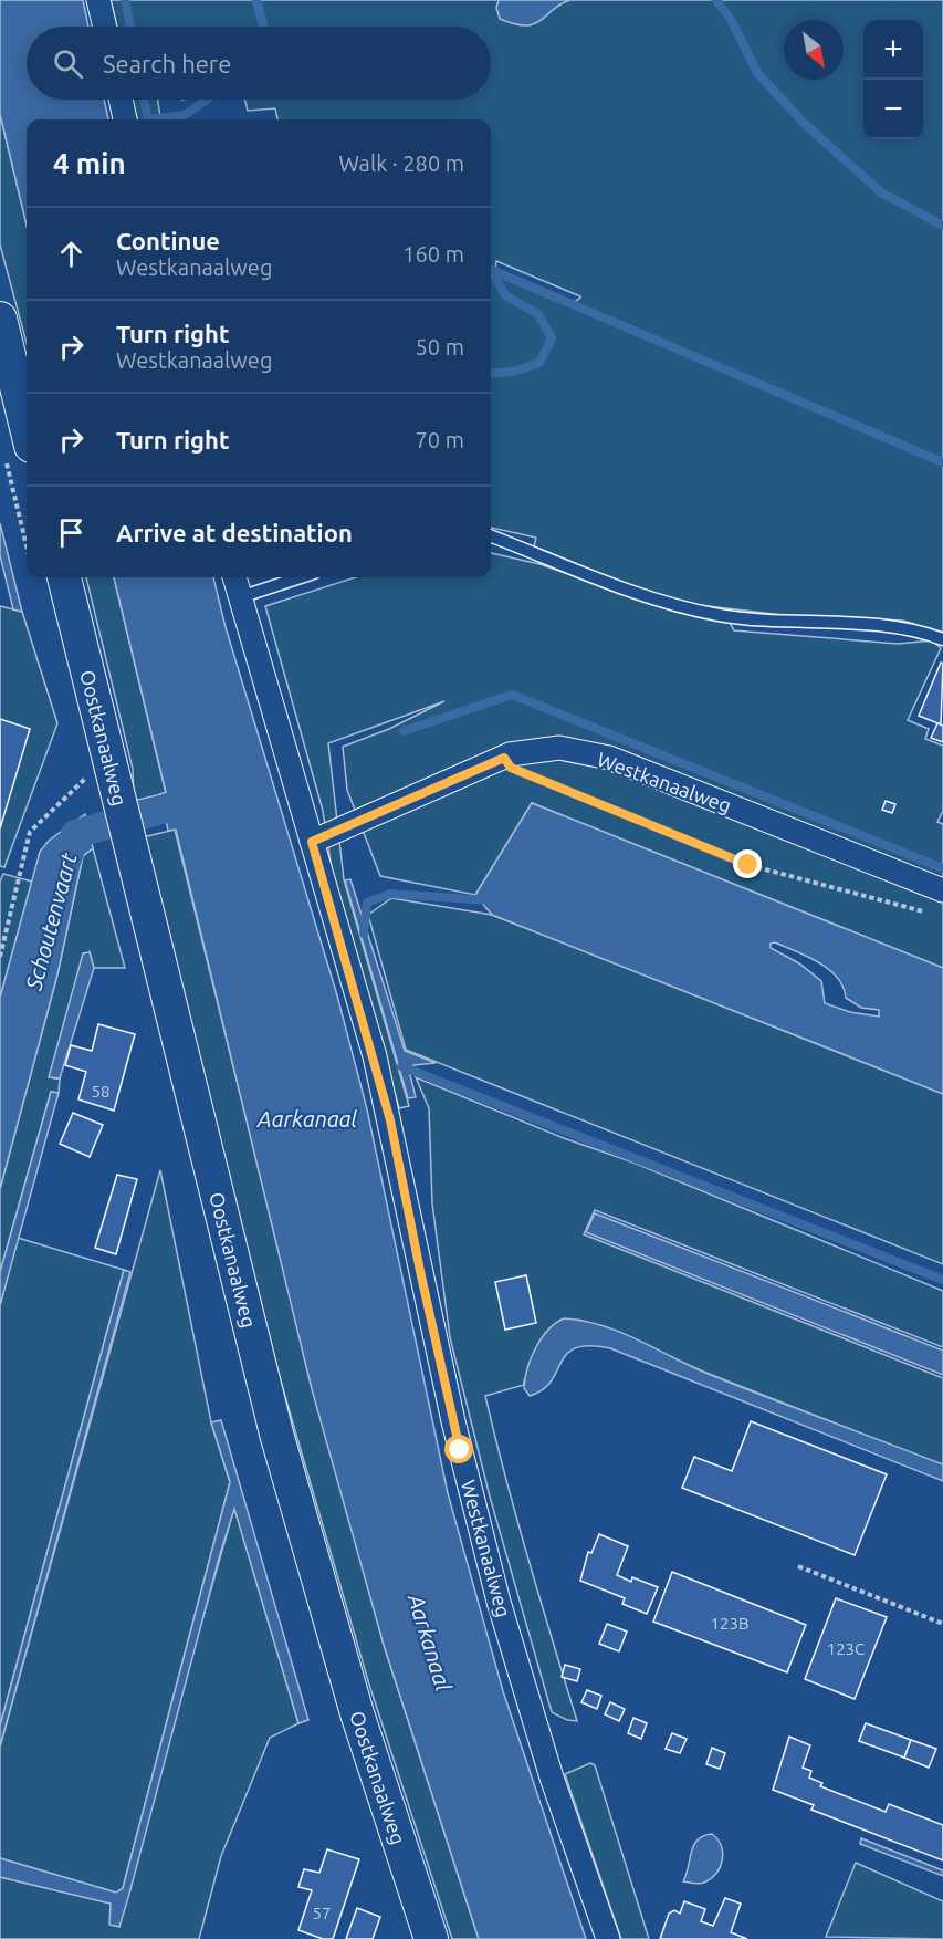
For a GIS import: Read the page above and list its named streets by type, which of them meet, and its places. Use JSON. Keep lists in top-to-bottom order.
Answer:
{
  "streets": {
    "main road": ["Oostkanaalweg"],
    "street": ["Westkanaalweg"]
  },
  "water": ["Schoutenvaart", "Aarkanaal"],
  "house_numbers": [
    "58",
    "123B",
    "123C",
    "57"
  ],
  "north": "bottom right",
  "page": {
    "map_buttons": ["+", "−"],
    "search": "Search here",
    "heading": ["4 min", "Walk · 280 m"],
    "list": [
      ["Continue", "Westkanaalweg", "160 m"],
      ["Turn right", "Westkanaalweg", "50 m"],
      ["Turn right", "70 m"],
      "Arrive at destination"
    ]
  }
}
